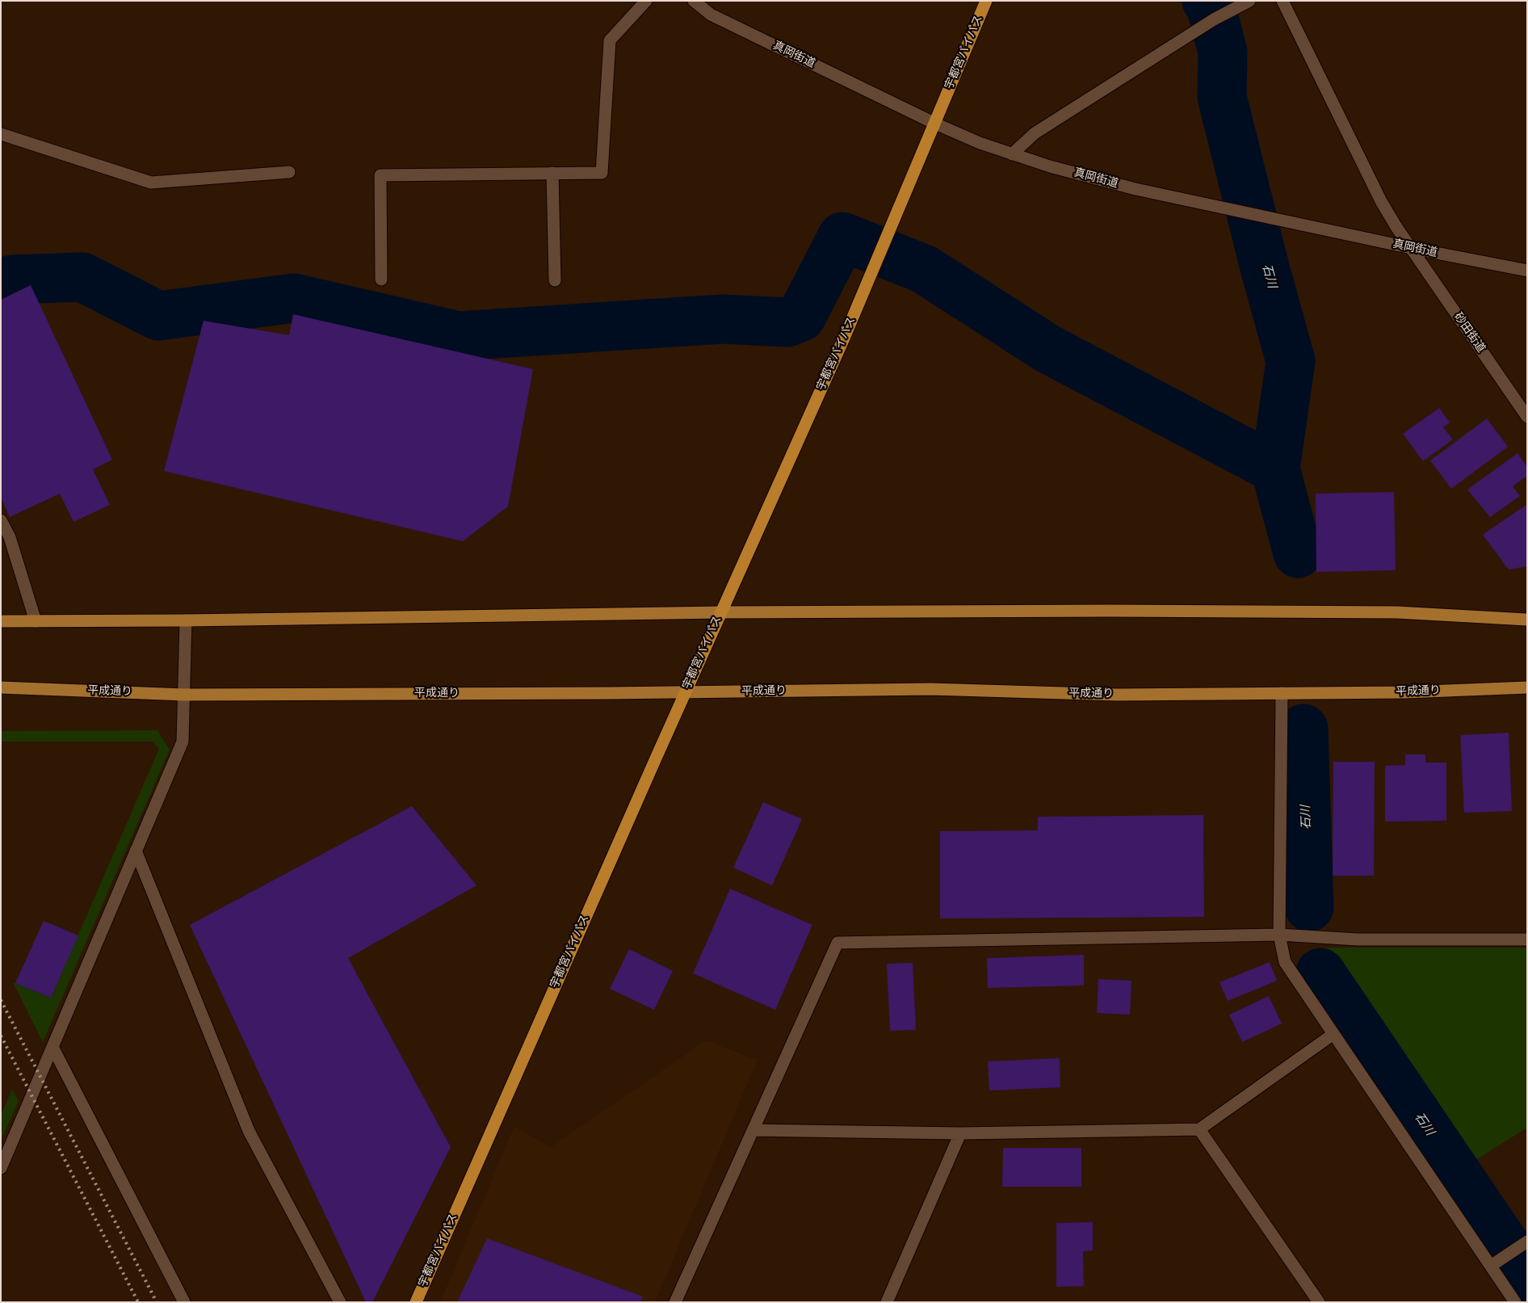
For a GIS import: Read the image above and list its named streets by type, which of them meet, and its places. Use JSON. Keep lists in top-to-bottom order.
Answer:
{
  "streets": {
    "highway": ["宇都宮バイパス"],
    "main road": ["平成通り"],
    "street": ["真岡街道", "砂田街道"]
  },
  "crossings": [
    ["宇都宮バイパス", "真岡街道"],
    ["宇都宮バイパス", "平成通り"],
    ["真岡街道", "砂田街道"]
  ],
  "water": ["石川"]
}
